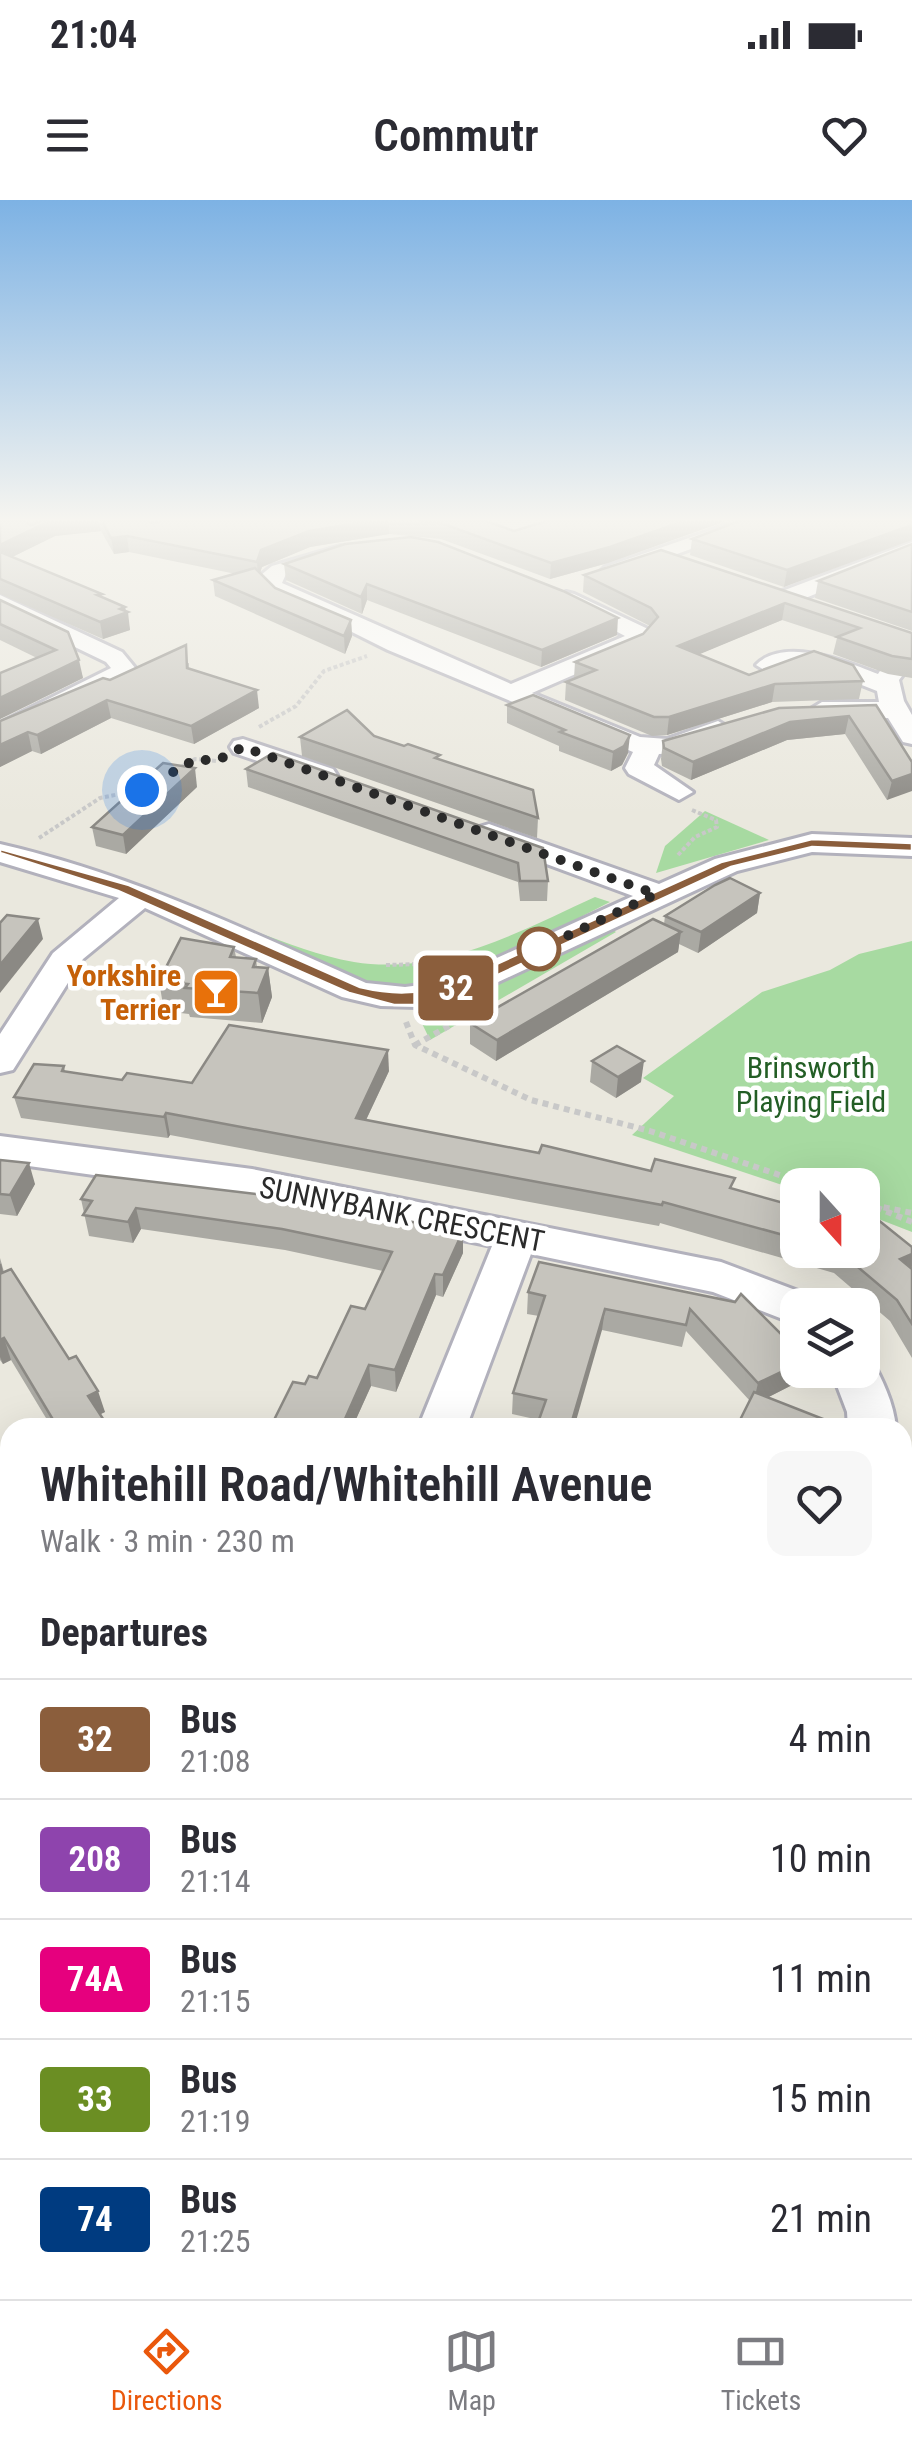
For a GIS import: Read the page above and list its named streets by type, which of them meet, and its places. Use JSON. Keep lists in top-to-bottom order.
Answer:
{
  "streets": {
    "street": ["SUNNYBANK CRESCENT"]
  },
  "parks": ["Brinsworth Playing Field"],
  "places": {
    "bar": ["Yorkshire Terrier"]
  },
  "lines": ["bus line 32"],
  "north": "bottom",
  "page": {
    "status": "21:04",
    "header": "Commutr",
    "on_map": "32",
    "heading": [
      ["Whitehill Road/Whitehill Avenue", "Walk · 3 min · 230 m"],
      "Departures"
    ],
    "list": [
      {
        "mark": "32",
        "name": "Bus",
        "note": "21:08",
        "value": "4 min"
      },
      {
        "mark": "208",
        "name": "Bus",
        "note": "21:14",
        "value": "10 min"
      },
      {
        "mark": "74A",
        "name": "Bus",
        "note": "21:15",
        "value": "11 min"
      },
      {
        "mark": "33",
        "name": "Bus",
        "note": "21:19",
        "value": "15 min"
      },
      {
        "mark": "74",
        "name": "Bus",
        "note": "21:25",
        "value": "21 min"
      }
    ],
    "tabs": ["Directions", "Map", "Tickets"]
  }
}
